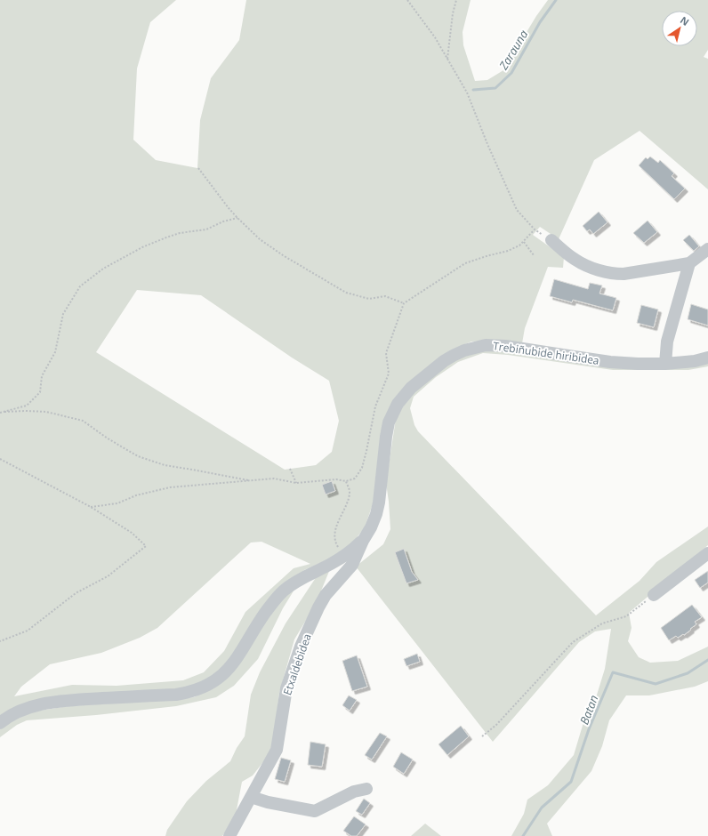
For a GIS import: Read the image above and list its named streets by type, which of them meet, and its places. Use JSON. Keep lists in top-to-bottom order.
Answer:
{
  "streets": {
    "street": ["Trebiñubide hiribidea", "Etxaldebidea"]
  },
  "crossings": [
    ["Trebiñubide hiribidea", "Etxaldebidea"]
  ],
  "water": ["Zarauna", "Batan"],
  "north": "top right"
}
